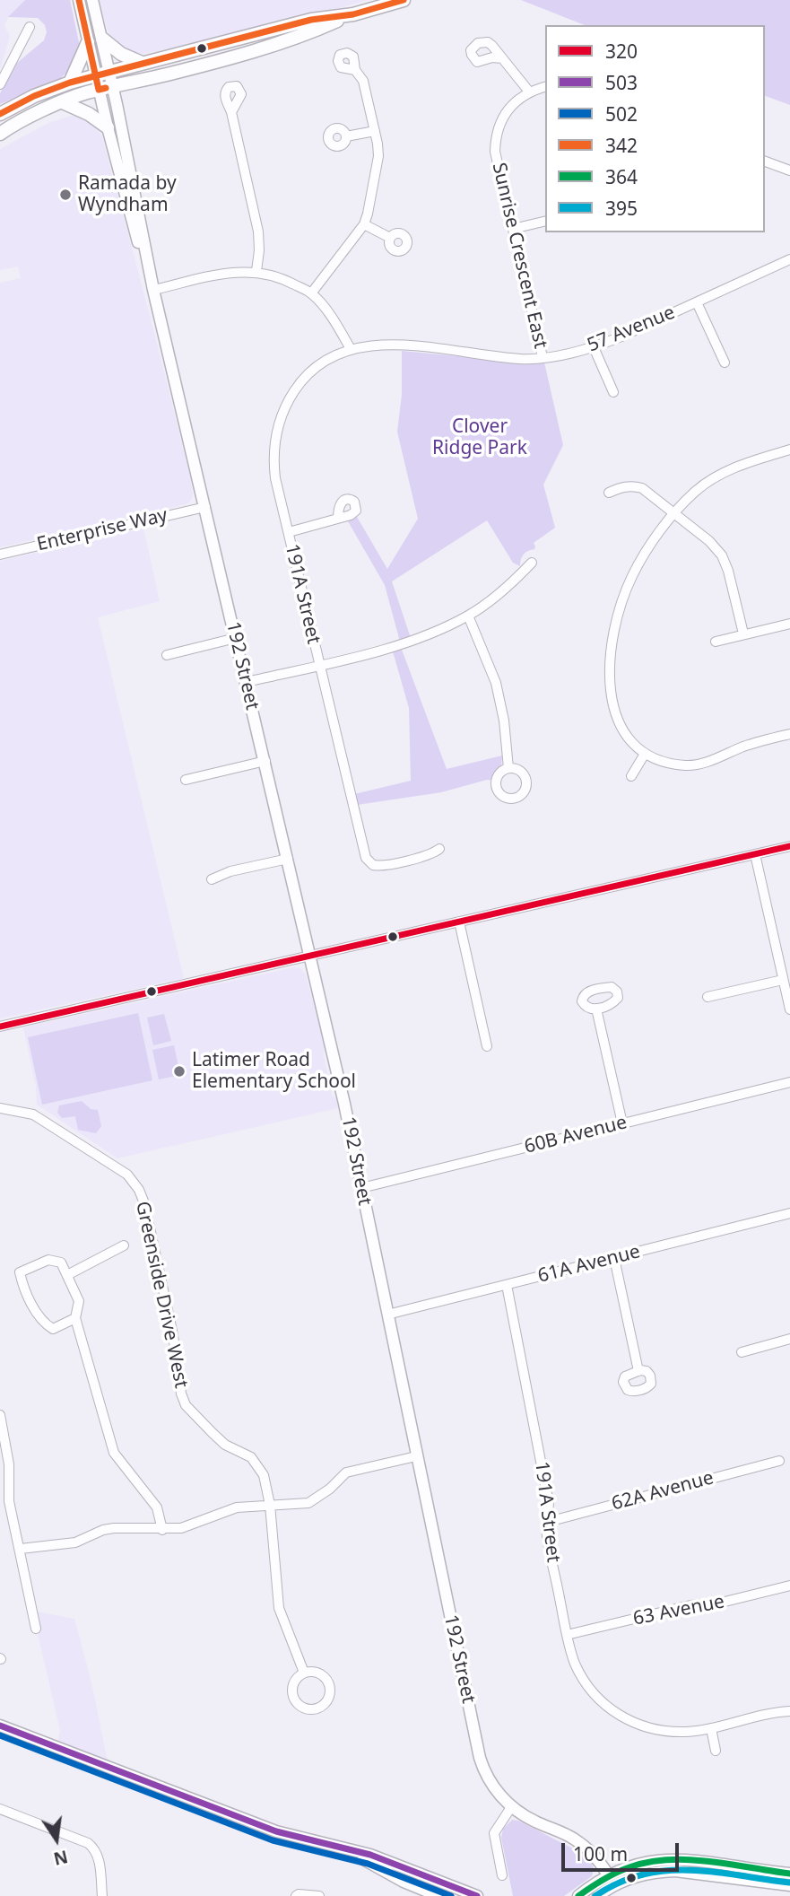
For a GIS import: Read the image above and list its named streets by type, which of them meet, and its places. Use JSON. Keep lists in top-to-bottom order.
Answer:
{
  "streets": {
    "main road": ["192 Street"],
    "street": [
      "Sunrise Crescent East",
      "57 Avenue",
      "Enterprise Way",
      "191A Street",
      "60B Avenue",
      "61A Avenue",
      "Greenside Drive West",
      "62A Avenue",
      "63 Avenue"
    ]
  },
  "crossings": [
    ["Sunrise Crescent East", "57 Avenue"],
    ["57 Avenue", "191A Street"],
    ["Enterprise Way", "192 Street"],
    ["191A Street", "61A Avenue"],
    ["191A Street", "62A Avenue"],
    ["191A Street", "63 Avenue"],
    ["192 Street", "60B Avenue"],
    ["192 Street", "61A Avenue"]
  ],
  "parks": ["Clover Ridge Park"],
  "places": ["Ramada by Wyndham", "Latimer Road Elementary School"],
  "lines": [
    "transit line 342",
    "transit line 320",
    "transit line 503",
    "transit line 502",
    "transit line 364",
    "transit line 395"
  ],
  "legend": [
    "320",
    "503",
    "502",
    "342",
    "364",
    "395"
  ],
  "scale_bar": "100 m",
  "north": "bottom"
}
